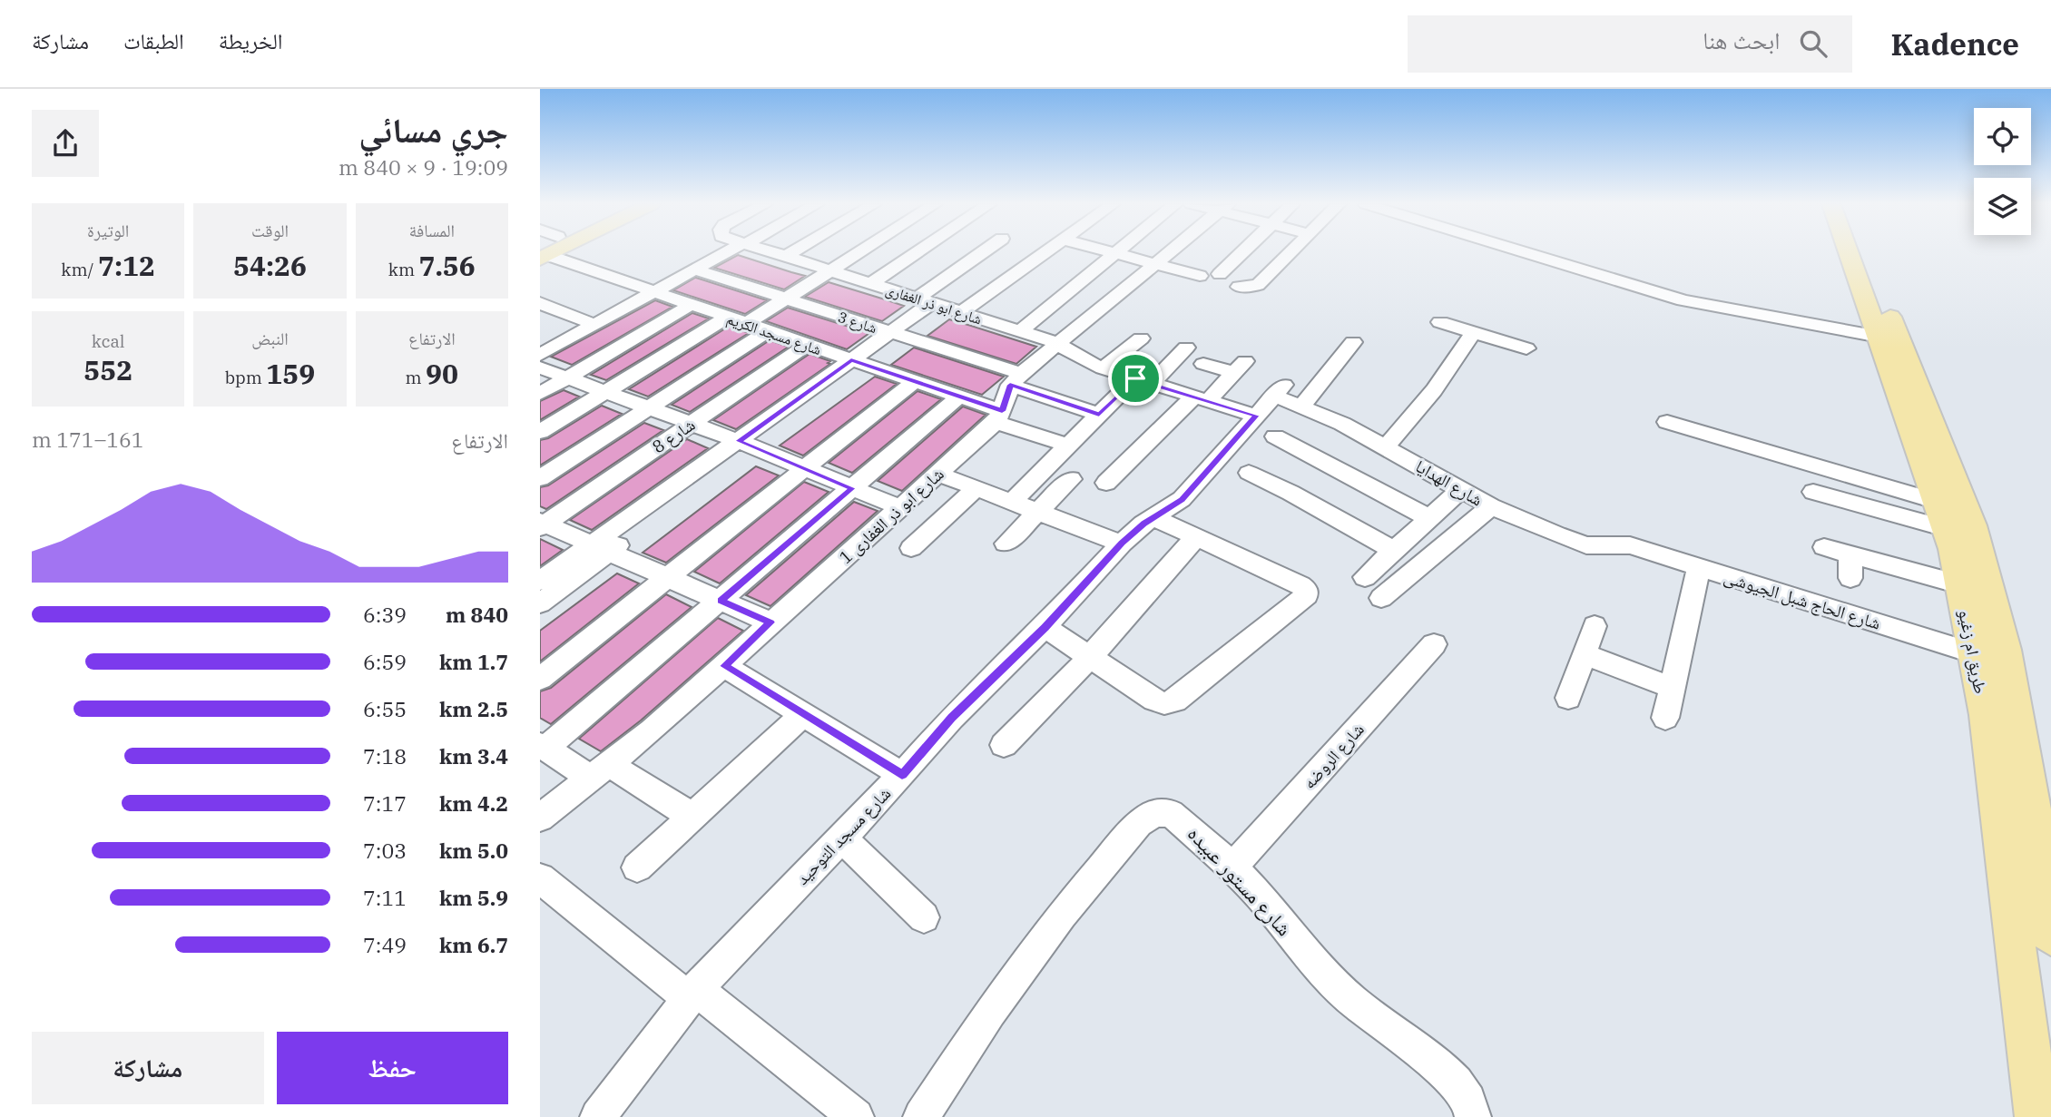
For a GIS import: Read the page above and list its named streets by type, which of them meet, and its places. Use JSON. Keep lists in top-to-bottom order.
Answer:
{
  "streets": {
    "main road": ["طريق ام زغيو"],
    "street": [
      "شارع ابو ذر الغفارى",
      "شارع 3",
      "شارع مسجد الكريم",
      "شارع 8",
      "شارع الهدايا",
      "شارع ابو ذر الغفارى 1",
      "شارع الحاج شبل الجيوشى",
      "شارع الروضه",
      "شارع مسجد التوحيد",
      "شارع مستور عبيده"
    ]
  },
  "crossings": [
    ["شارع ابو ذر الغفارى", "شارع مسجد التوحيد"],
    ["شارع مسجد الكريم", "شارع 8"],
    ["شارع مسجد الكريم", "شارع ابو ذر الغفارى 1"],
    ["شارع الهدايا", "شارع الحاج شبل الجيوشى"],
    ["شارع الهدايا", "شارع مسجد التوحيد"],
    ["شارع الحاج شبل الجيوشى", "طريق ام زغيو"],
    ["شارع الروضه", "شارع مستور عبيده"]
  ],
  "page": {
    "header": "Kadence",
    "search": "ابحث هنا",
    "nav": ["الخريطة", "الطبقات", "مشاركة"],
    "heading": ["جري مسائي", "19:09 · 9 × 840 m"],
    "stats": [
      ["المسافة", "7.56 km"],
      ["الوقت", "54:26"],
      ["الوتيرة", "7:12 /km"],
      ["الارتفاع", "90 m"],
      ["النبض", "159 bpm"],
      ["kcal", "552"]
    ],
    "chart": ["الارتفاع", "161–171 m"],
    "list": [
      {
        "name": "840 m",
        "note": "6:39"
      },
      {
        "name": "1.7 km",
        "note": "6:59"
      },
      {
        "name": "2.5 km",
        "note": "6:55"
      },
      {
        "name": "3.4 km",
        "note": "7:18"
      },
      {
        "name": "4.2 km",
        "note": "7:17"
      },
      {
        "name": "5.0 km",
        "note": "7:03"
      },
      {
        "name": "5.9 km",
        "note": "7:11"
      },
      {
        "name": "6.7 km",
        "note": "7:49"
      }
    ],
    "buttons": ["حفظ", "مشاركة"]
  }
}
